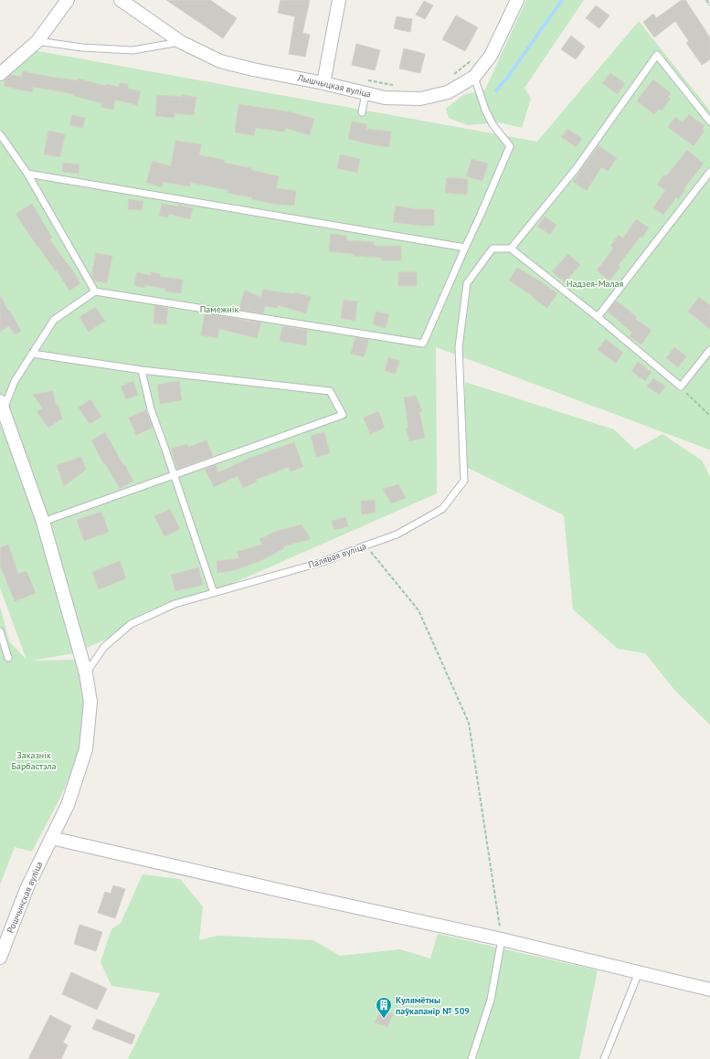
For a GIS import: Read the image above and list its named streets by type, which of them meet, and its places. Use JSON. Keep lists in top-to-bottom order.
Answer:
{
  "streets": {
    "street": ["Лышчыцкая вуліца", "Рошчынская вуліца"],
    "lane": ["Палявая вуліца"]
  },
  "crossings": [
    ["Палявая вуліца", "Рошчынская вуліца"]
  ],
  "parks": ["Надзея-Малая", "Памежнік", "Заказнік Барбастэла"],
  "places": {
    "building": ["Кулямётны паўкапанір № 509"]
  }
}
